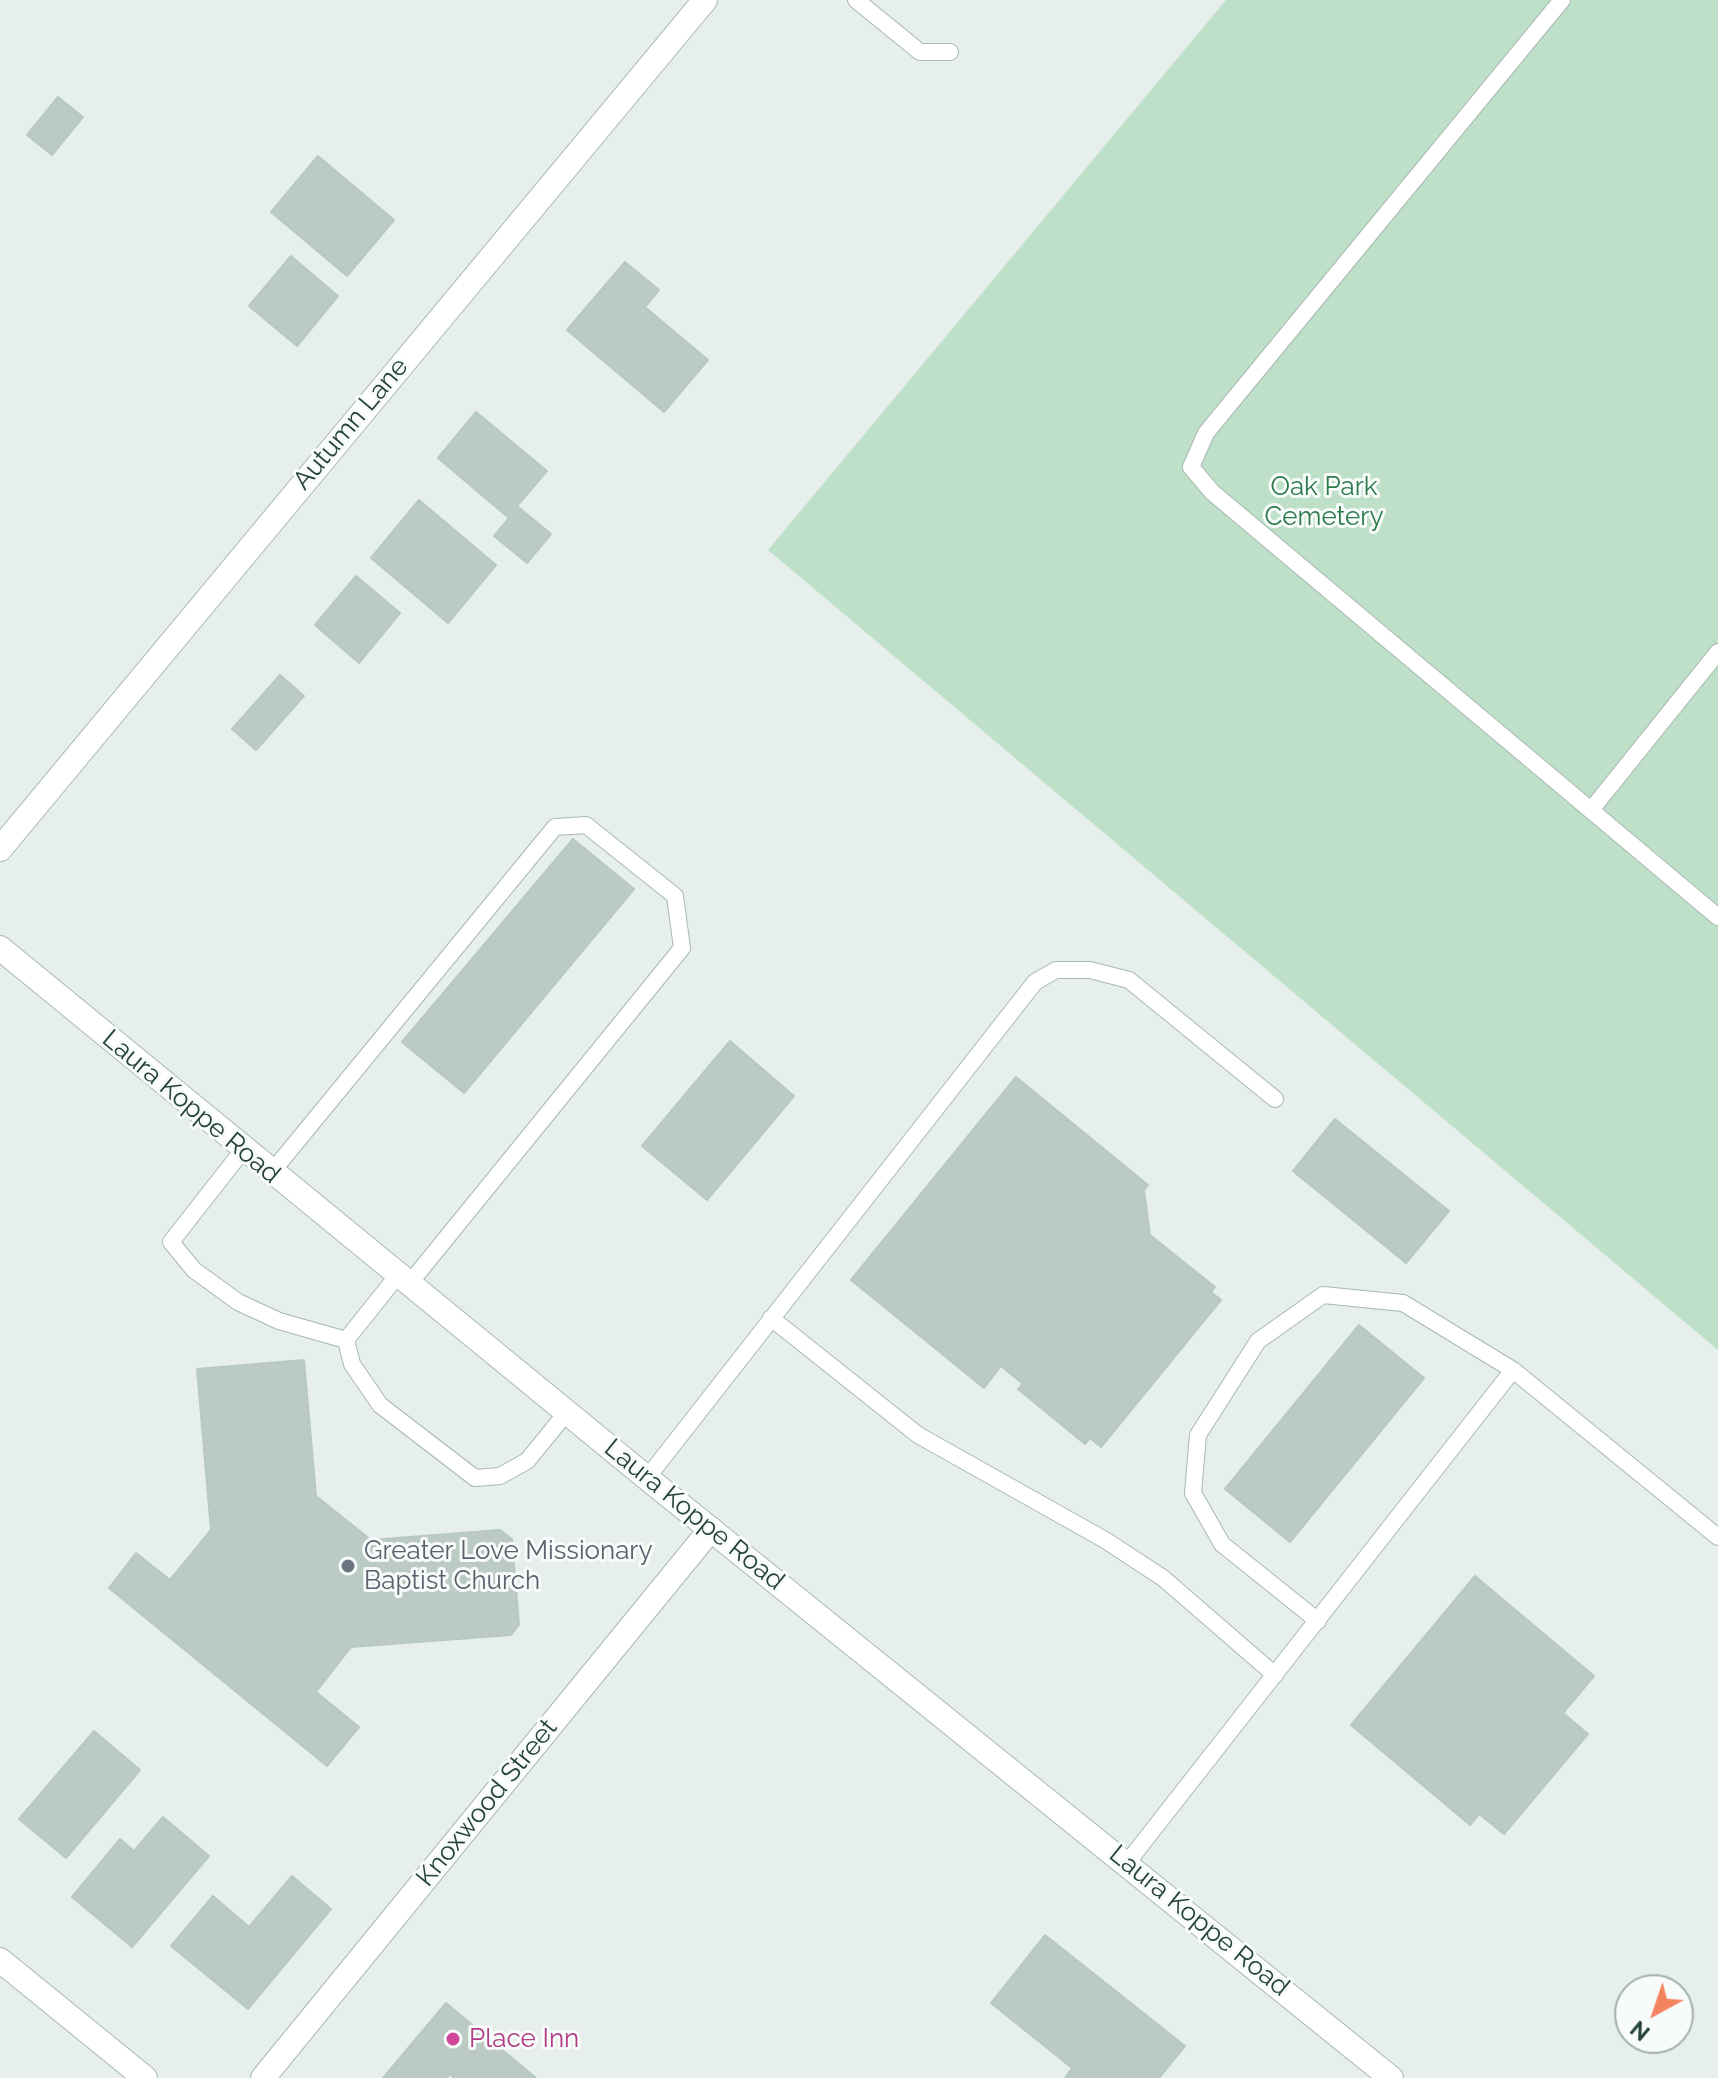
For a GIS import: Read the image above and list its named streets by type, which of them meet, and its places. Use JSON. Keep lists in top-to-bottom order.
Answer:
{
  "streets": {
    "street": ["Autumn Lane", "Laura Koppe Road", "Knoxwood Street"]
  },
  "crossings": [
    ["Laura Koppe Road", "Knoxwood Street"]
  ],
  "parks": ["Oak Park Cemetery"],
  "places": ["Greater Love Missionary Baptist Church", "Place Inn"],
  "north": "bottom left"
}
